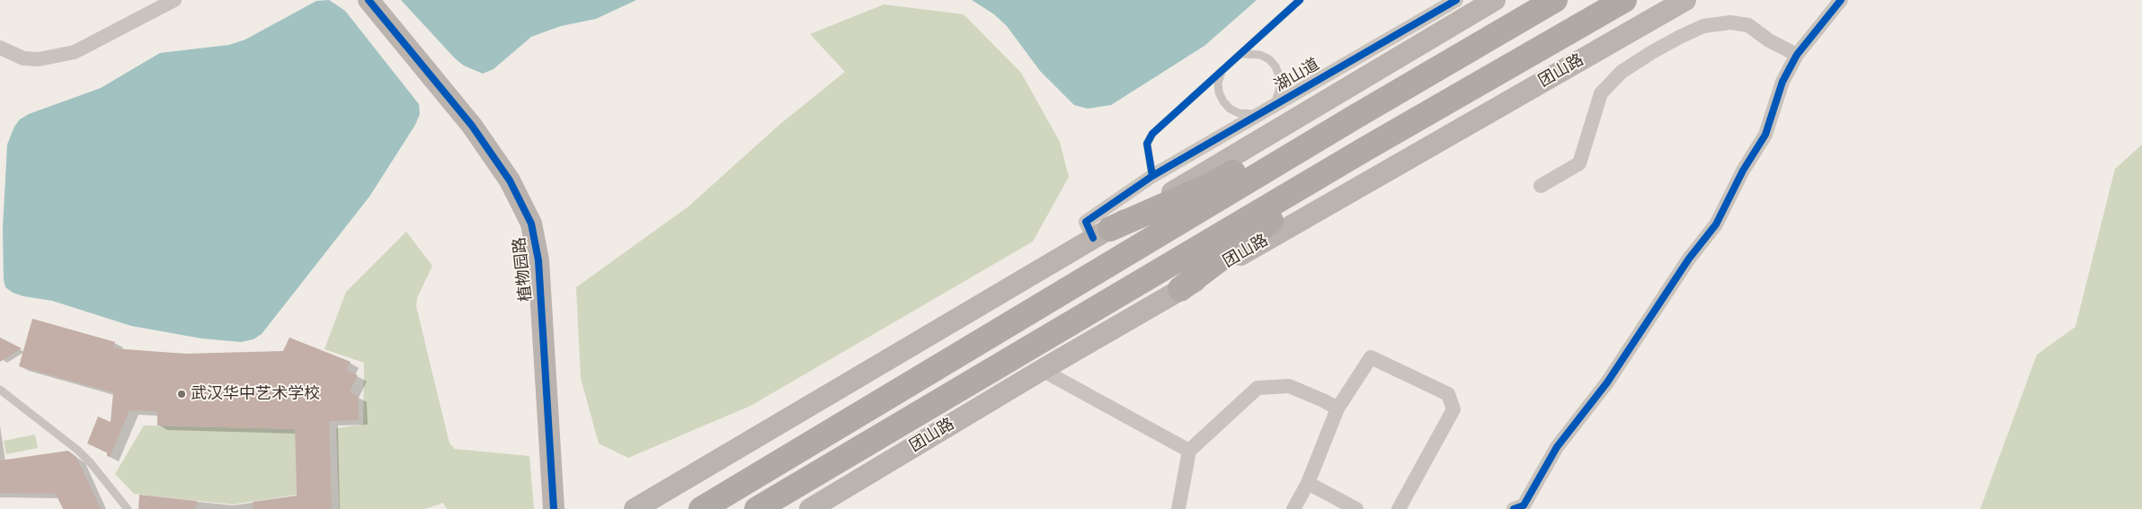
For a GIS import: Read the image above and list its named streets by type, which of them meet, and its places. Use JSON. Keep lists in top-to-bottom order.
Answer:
{
  "streets": {
    "highway": ["团山路"],
    "main road": ["植物园路"],
    "street": ["湖山道"]
  },
  "places": ["武汉华中艺术学校"]
}
